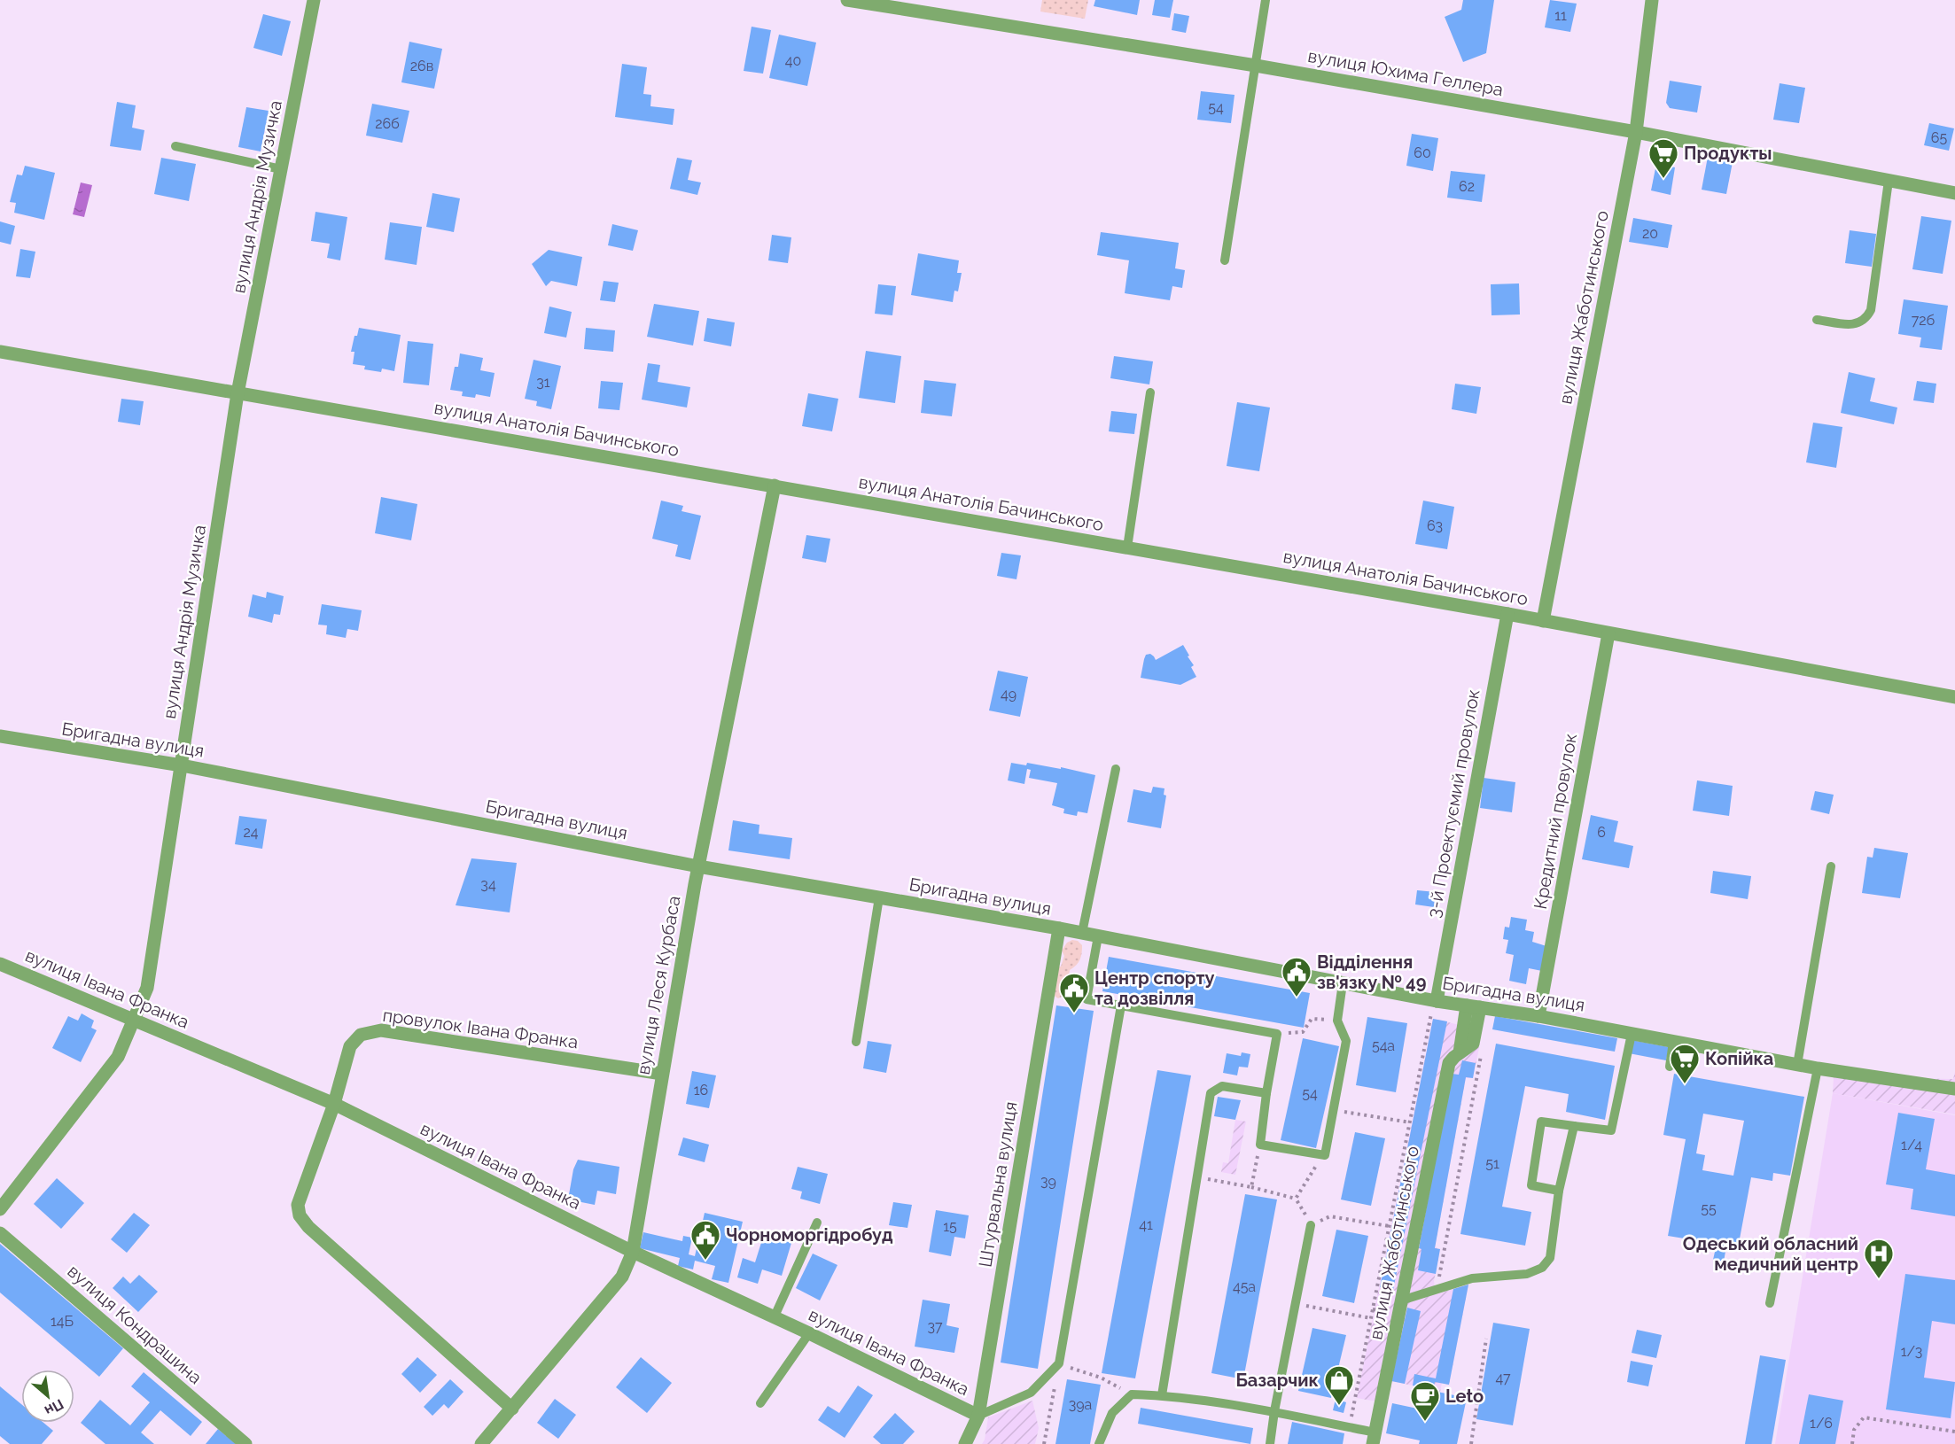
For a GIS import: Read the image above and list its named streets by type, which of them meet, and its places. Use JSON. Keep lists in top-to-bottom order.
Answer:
{
  "streets": {
    "street": [
      "вулиця Юхима Геллера",
      "вулиця Андрія Музичка",
      "вулиця Жаботинського",
      "вулиця Анатолія Бачинського",
      "Бригадна вулиця",
      "3-й Проектуємий провулок",
      "Кредитний провулок",
      "вулиця Леся Курбаса",
      "вулиця Івана Франка",
      "провулок Івана Франка",
      "Штурвальна вулиця",
      "вулиця Кондрашина"
    ]
  },
  "crossings": [
    ["вулиця Юхима Геллера", "вулиця Жаботинського"],
    ["вулиця Андрія Музичка", "вулиця Анатолія Бачинського"],
    ["вулиця Андрія Музичка", "Бригадна вулиця"],
    ["вулиця Андрія Музичка", "вулиця Івана Франка"],
    ["вулиця Жаботинського", "вулиця Анатолія Бачинського"],
    ["вулиця Жаботинського", "Бригадна вулиця"],
    ["вулиця Анатолія Бачинського", "3-й Проектуємий провулок"],
    ["вулиця Анатолія Бачинського", "Кредитний провулок"],
    ["вулиця Анатолія Бачинського", "вулиця Леся Курбаса"],
    ["Бригадна вулиця", "3-й Проектуємий провулок"],
    ["Бригадна вулиця", "Кредитний провулок"],
    ["Бригадна вулиця", "вулиця Леся Курбаса"],
    ["Бригадна вулиця", "Штурвальна вулиця"],
    ["вулиця Леся Курбаса", "вулиця Івана Франка"],
    ["вулиця Леся Курбаса", "провулок Івана Франка"],
    ["вулиця Івана Франка", "провулок Івана Франка"],
    ["вулиця Івана Франка", "Штурвальна вулиця"]
  ],
  "places": {
    "supermarket": ["Продукты", "Копійка"],
    "public building": ["Відділення зв'язку № 49", "Центр спорту та дозвілля", "Чорноморгідробуд"],
    "hospital": ["Одеський обласний медичний центр"],
    "shop": ["Базарчик"],
    "cafe": ["Leto"]
  },
  "house_numbers": [
    "11",
    "40",
    "26в",
    "54",
    "26б",
    "65",
    "60",
    "62",
    "20",
    "72б",
    "31",
    "63",
    "49",
    "24",
    "6",
    "34",
    "54а",
    "16",
    "54",
    "1/4",
    "51",
    "39",
    "55",
    "41",
    "15",
    "45а",
    "14Б",
    "37",
    "1/3",
    "47",
    "39а",
    "1/6"
  ],
  "north": "bottom right"
}
